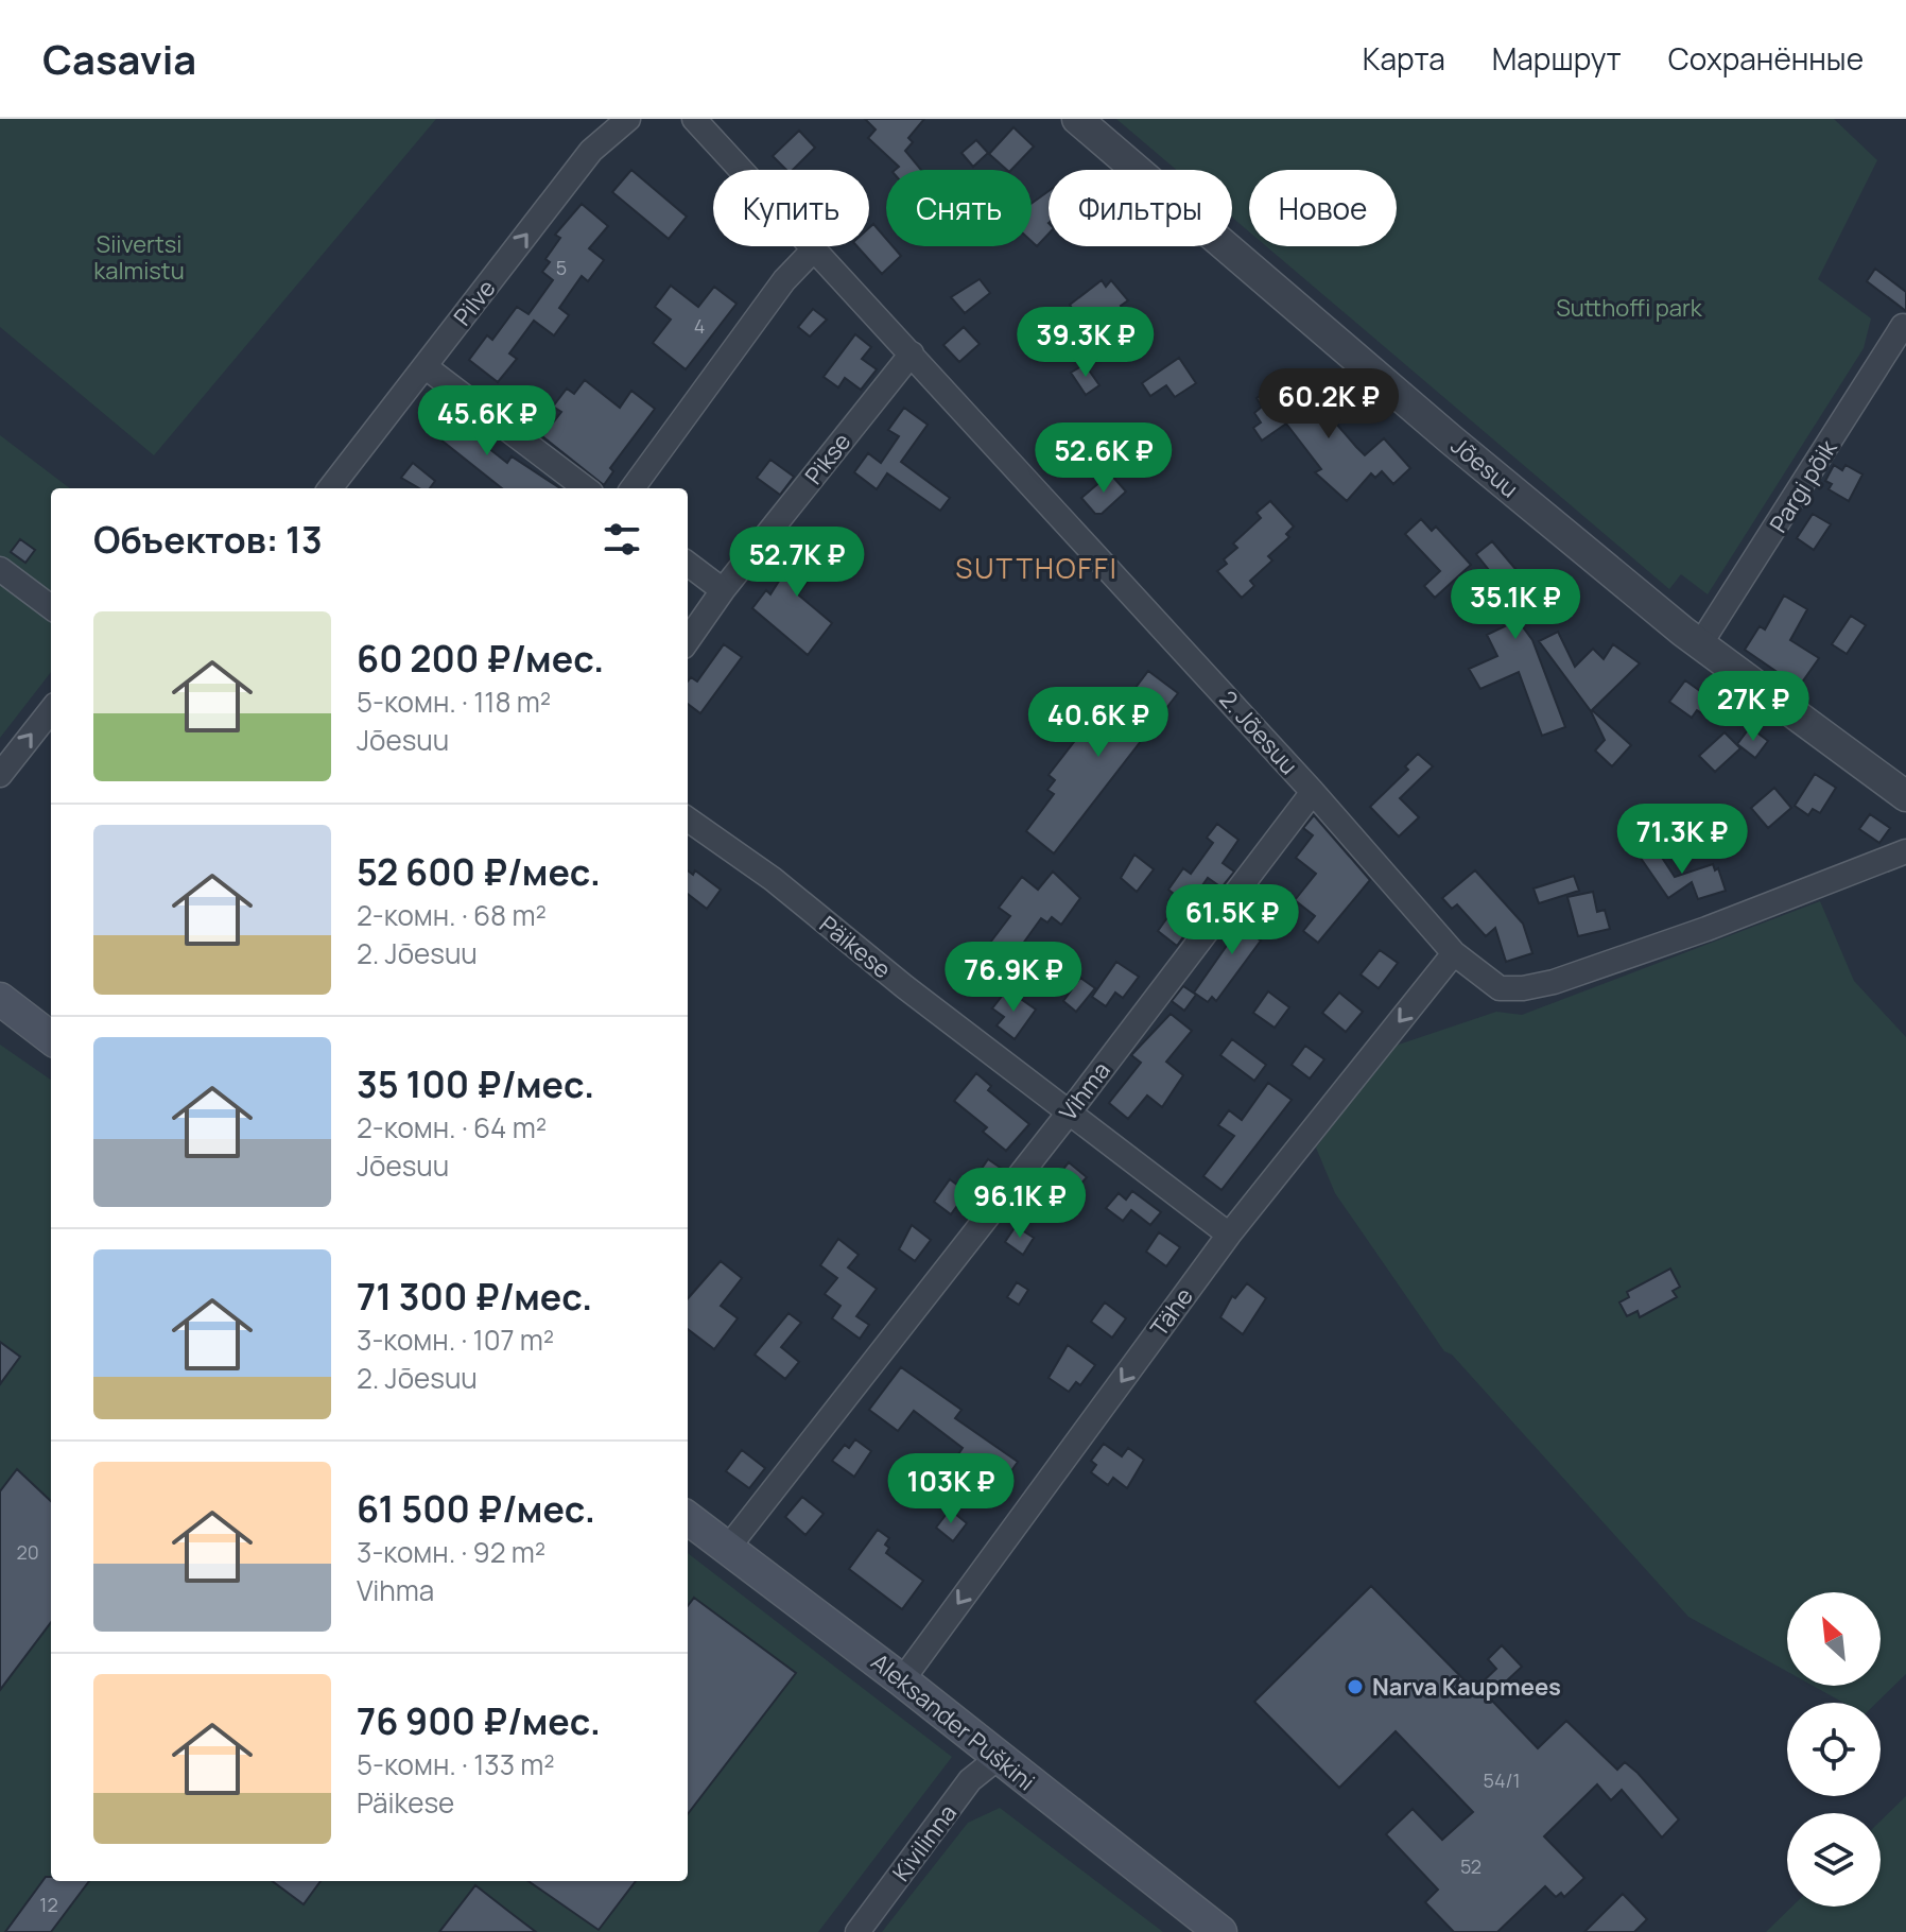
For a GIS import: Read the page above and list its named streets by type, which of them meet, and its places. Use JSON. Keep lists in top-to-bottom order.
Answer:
{
  "streets": {
    "main road": ["Aleksander Puškini"],
    "street": [
      "Pilve",
      "Pikse",
      "Jõesuu",
      "Pargi põik",
      "2. Jõesuu",
      "Päikese",
      "Vihma",
      "Tähe",
      "Kivilinna"
    ]
  },
  "crossings": [
    ["Pikse", "2. Jõesuu"],
    ["Jõesuu", "Pargi põik"],
    ["2. Jõesuu", "Vihma"],
    ["2. Jõesuu", "Tähe"],
    ["Päikese", "Vihma"],
    ["Päikese", "Tähe"],
    ["Vihma", "Aleksander Puškini"],
    ["Tähe", "Aleksander Puškini"],
    ["Aleksander Puškini", "Kivilinna"]
  ],
  "one_way": ["Pilve", "Tähe"],
  "districts": ["SUTTHOFFI"],
  "parks": ["Siivertsi kalmistu", "Sutthoffi park"],
  "places": ["Narva Kaupmees"],
  "house_numbers": [
    "5",
    "4",
    "20",
    "54/1",
    "52",
    "12"
  ],
  "north": "top left",
  "page": {
    "header": "Casavia",
    "nav": ["Карта", "Маршрут", "Сохранённые"],
    "chip": [
      "Купить",
      "Снять",
      "Фильтры",
      "Новое"
    ],
    "price": [
      "39.3K ₽",
      "60.2K ₽",
      "45.6K ₽",
      "52.6K ₽",
      "52.7K ₽",
      "35.1K ₽",
      "27K ₽",
      "40.6K ₽",
      "71.3K ₽",
      "61.5K ₽",
      "76.9K ₽",
      "96.1K ₽",
      "103K ₽"
    ],
    "heading": "Объектов: 13",
    "list": [
      {
        "name": "60 200 ₽/мес.",
        "note": "5-комн. · 118 m² · Jõesuu"
      },
      {
        "name": "52 600 ₽/мес.",
        "note": "2-комн. · 68 m² · 2. Jõesuu"
      },
      {
        "name": "35 100 ₽/мес.",
        "note": "2-комн. · 64 m² · Jõesuu"
      },
      {
        "name": "71 300 ₽/мес.",
        "note": "3-комн. · 107 m² · 2. Jõesuu"
      },
      {
        "name": "61 500 ₽/мес.",
        "note": "3-комн. · 92 m² · Vihma"
      },
      {
        "name": "76 900 ₽/мес.",
        "note": "5-комн. · 133 m² · Päikese"
      }
    ]
  }
}
